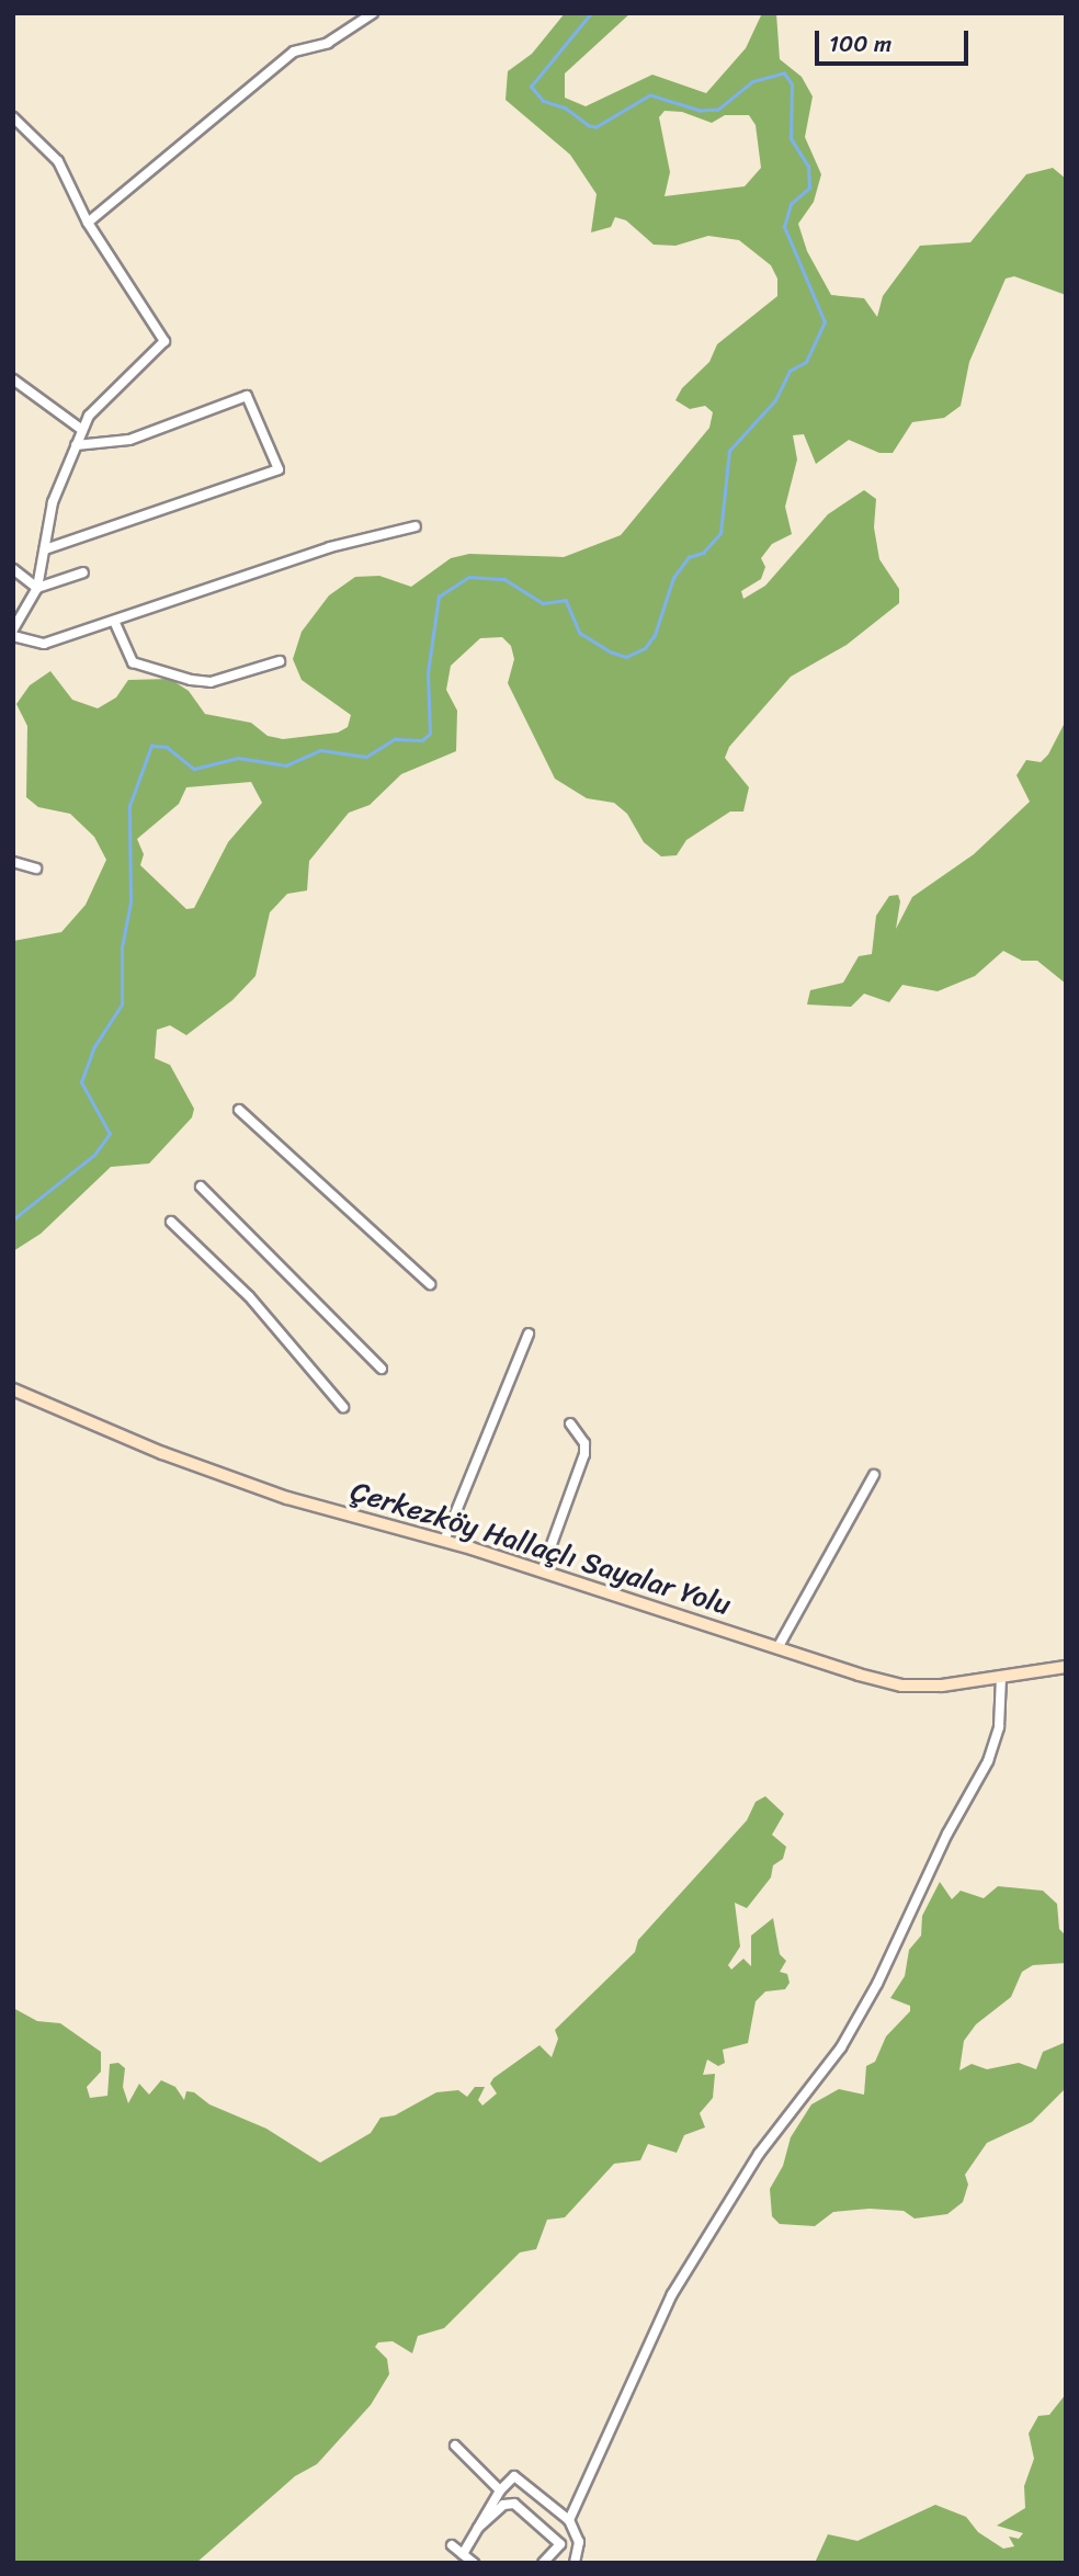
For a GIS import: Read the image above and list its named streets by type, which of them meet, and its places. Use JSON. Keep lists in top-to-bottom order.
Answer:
{
  "streets": {
    "main road": ["Çerkezköy Hallaçlı Sayalar Yolu"]
  },
  "scale_bar": "100 m"
}
